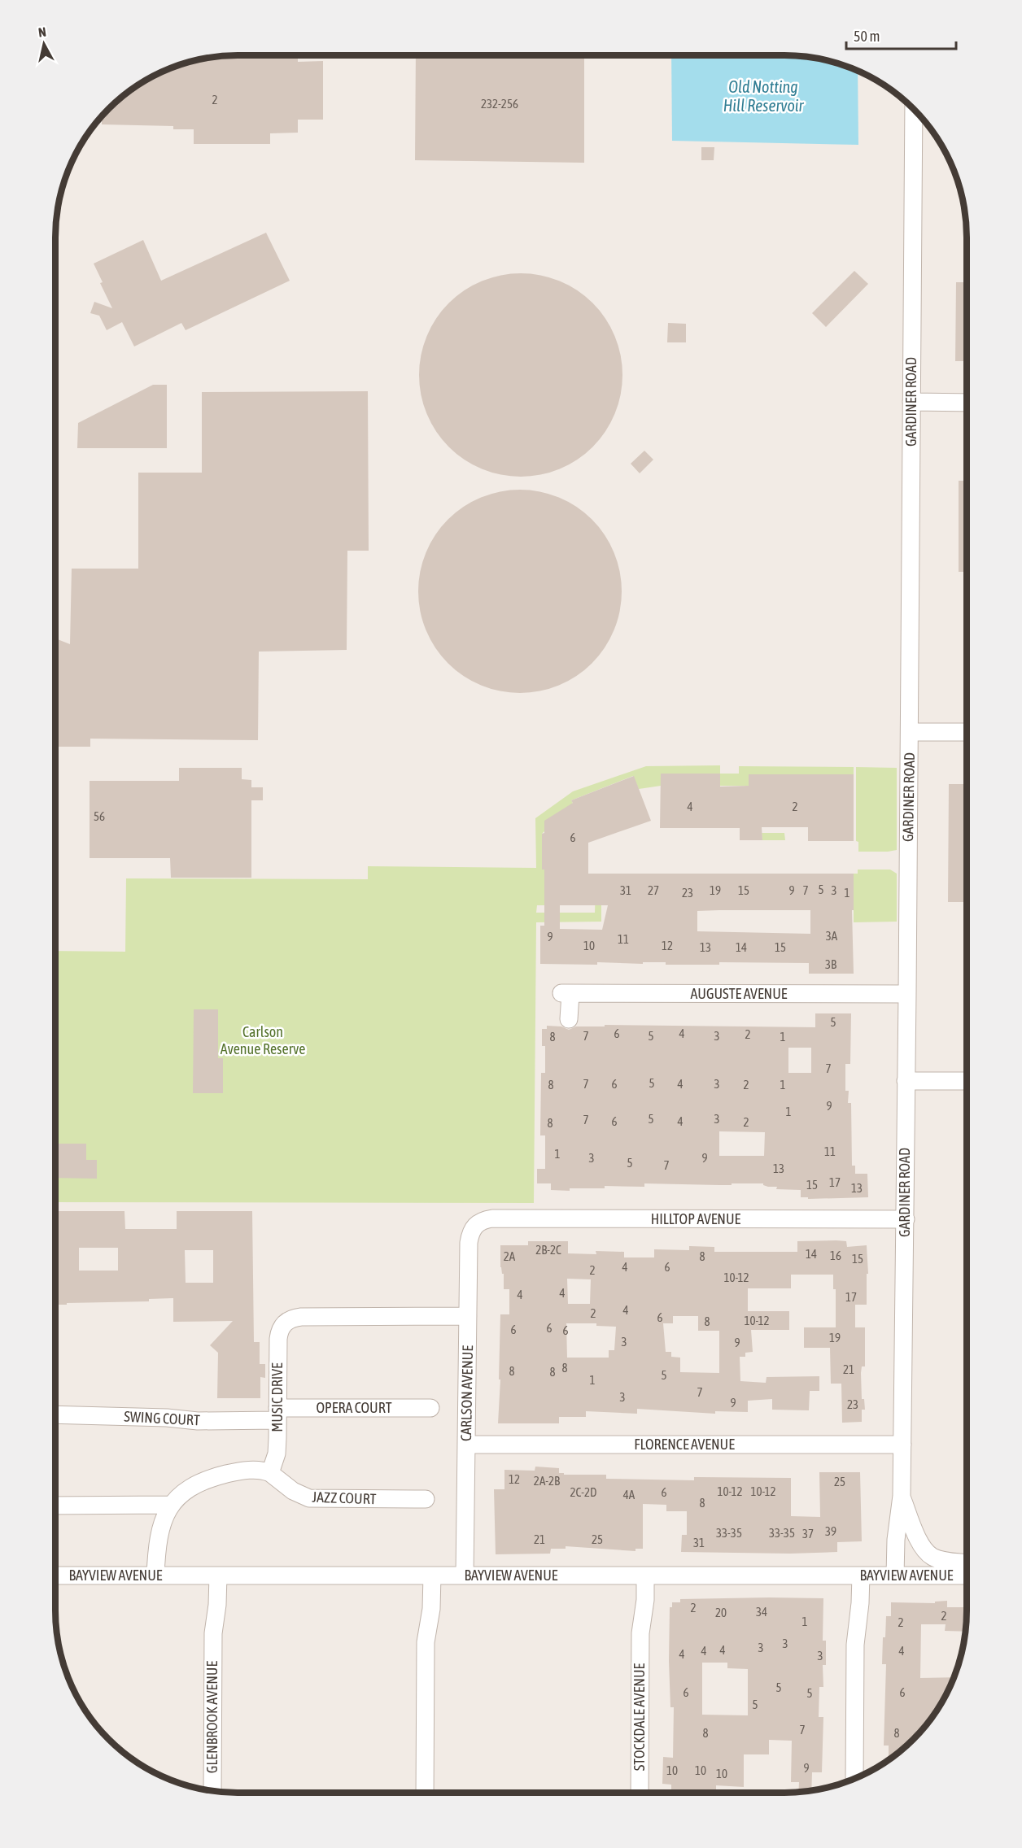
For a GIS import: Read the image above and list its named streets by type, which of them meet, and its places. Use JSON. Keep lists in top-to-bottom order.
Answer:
{
  "streets": {
    "street": [
      "GARDINER ROAD",
      "AUGUSTE AVENUE",
      "HILLTOP AVENUE",
      "CARLSON AVENUE",
      "MUSIC DRIVE",
      "OPERA COURT",
      "SWING COURT",
      "FLORENCE AVENUE",
      "JAZZ COURT",
      "BAYVIEW AVENUE",
      "GLENBROOK AVENUE",
      "STOCKDALE AVENUE"
    ]
  },
  "crossings": [
    ["GARDINER ROAD", "AUGUSTE AVENUE"],
    ["GARDINER ROAD", "HILLTOP AVENUE"],
    ["GARDINER ROAD", "FLORENCE AVENUE"],
    ["GARDINER ROAD", "BAYVIEW AVENUE"],
    ["HILLTOP AVENUE", "CARLSON AVENUE"],
    ["CARLSON AVENUE", "MUSIC DRIVE"],
    ["CARLSON AVENUE", "FLORENCE AVENUE"],
    ["CARLSON AVENUE", "BAYVIEW AVENUE"],
    ["MUSIC DRIVE", "OPERA COURT"],
    ["MUSIC DRIVE", "SWING COURT"],
    ["MUSIC DRIVE", "JAZZ COURT"],
    ["OPERA COURT", "SWING COURT"],
    ["BAYVIEW AVENUE", "GLENBROOK AVENUE"],
    ["BAYVIEW AVENUE", "STOCKDALE AVENUE"]
  ],
  "water": ["Old Notting Hill Reservoir"],
  "parks": ["Carlson Avenue Reserve"],
  "house_numbers": [
    "2",
    "232-256",
    "4",
    "2",
    "56",
    "6",
    "5",
    "31",
    "27",
    "19",
    "15",
    "9",
    "7",
    "3",
    "23",
    "1",
    "3A",
    "9",
    "11",
    "10",
    "12",
    "13",
    "14",
    "15",
    "3B",
    "5",
    "6",
    "4",
    "2",
    "7",
    "5",
    "3",
    "8",
    "1",
    "7",
    "5",
    "7",
    "6",
    "4",
    "3",
    "8",
    "2",
    "1",
    "9",
    "1",
    "5",
    "3",
    "7",
    "6",
    "4",
    "2",
    "8",
    "11",
    "1",
    "3",
    "9",
    "5",
    "7",
    "13",
    "17",
    "15",
    "13",
    "2B-2C",
    "14",
    "16",
    "2A",
    "8",
    "15",
    "4",
    "6",
    "2",
    "10-12",
    "4",
    "4",
    "17",
    "4",
    "2",
    "6",
    "10-12",
    "8",
    "6",
    "6",
    "6",
    "19",
    "3",
    "9",
    "8",
    "21",
    "8",
    "8",
    "5",
    "1",
    "7",
    "3",
    "9",
    "23",
    "12",
    "2A-2B",
    "25",
    "10-12",
    "10-12",
    "2C-2D",
    "6",
    "4A",
    "8",
    "39",
    "33-35",
    "33-35",
    "37",
    "21",
    "25",
    "31",
    "2",
    "34",
    "20",
    "2",
    "1",
    "2",
    "3",
    "3",
    "4",
    "4",
    "4",
    "4",
    "3",
    "5",
    "6",
    "6",
    "5",
    "5",
    "7",
    "8",
    "8",
    "9",
    "10",
    "10",
    "10"
  ],
  "scale_bar": "50 m",
  "north": "top"
}
